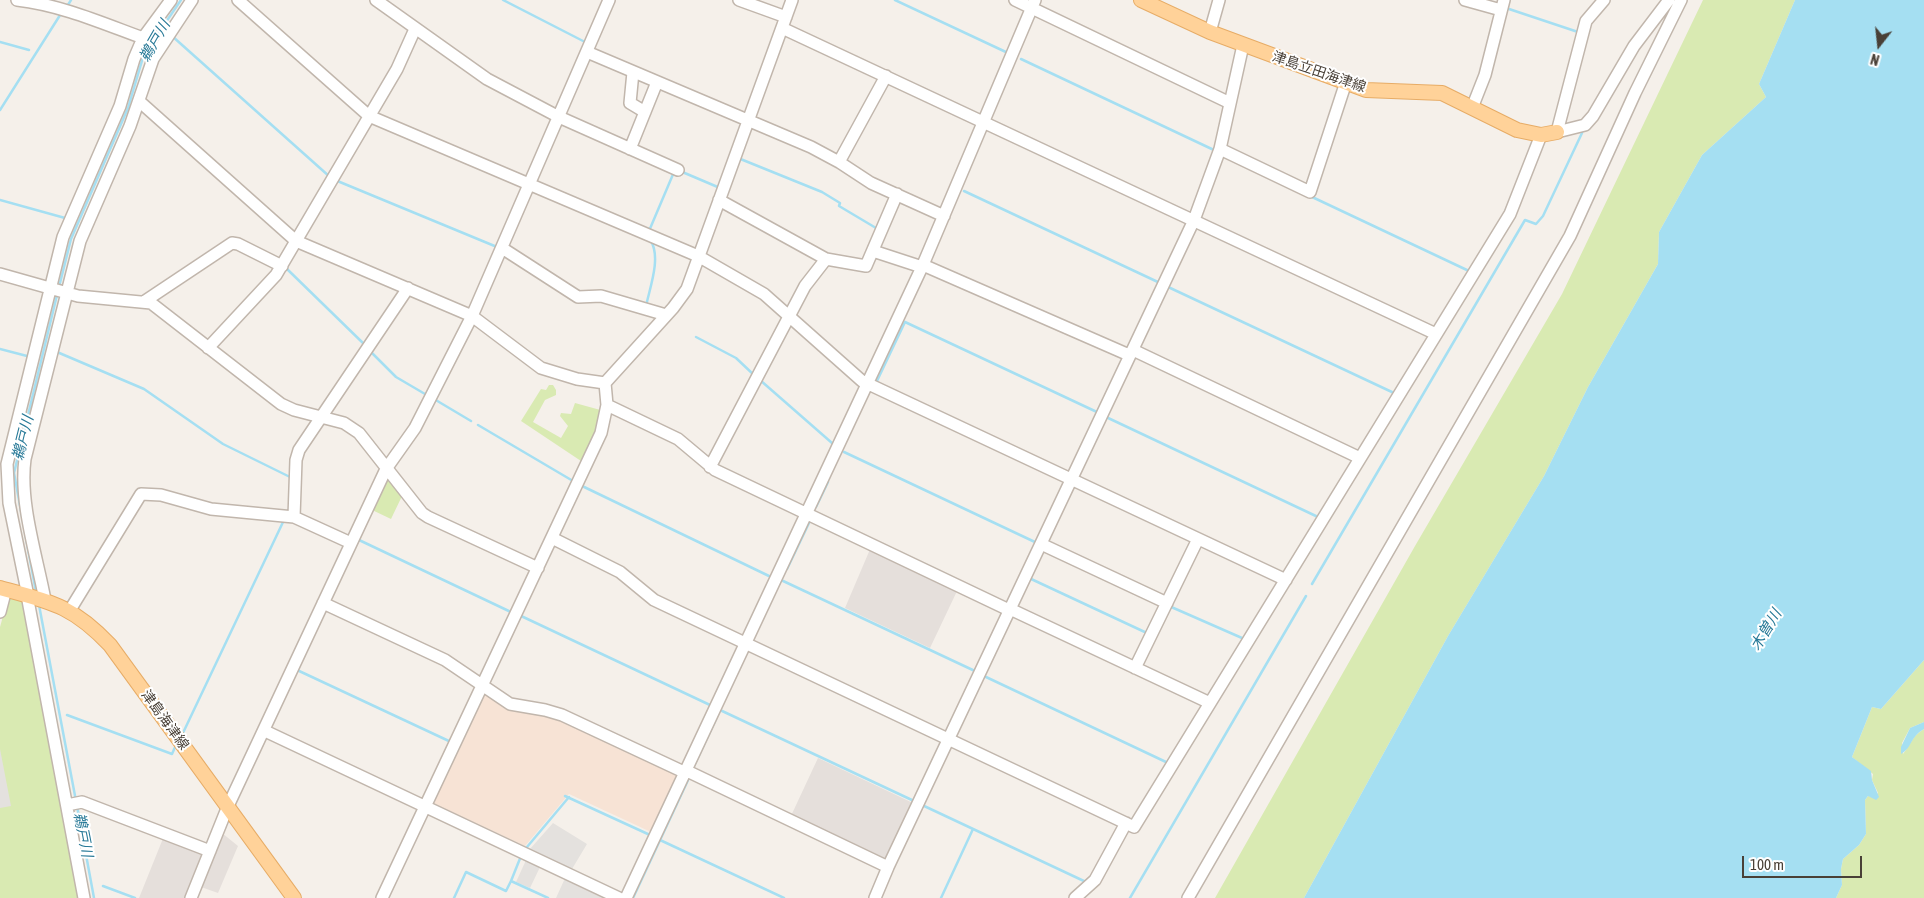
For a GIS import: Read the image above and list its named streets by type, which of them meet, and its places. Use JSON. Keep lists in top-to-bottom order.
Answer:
{
  "streets": {
    "main road": ["津島立田海津線", "津島海津線"]
  },
  "water": ["鵜戸川", "木曽川"],
  "scale_bar": "100 m",
  "north": "bottom"
}
